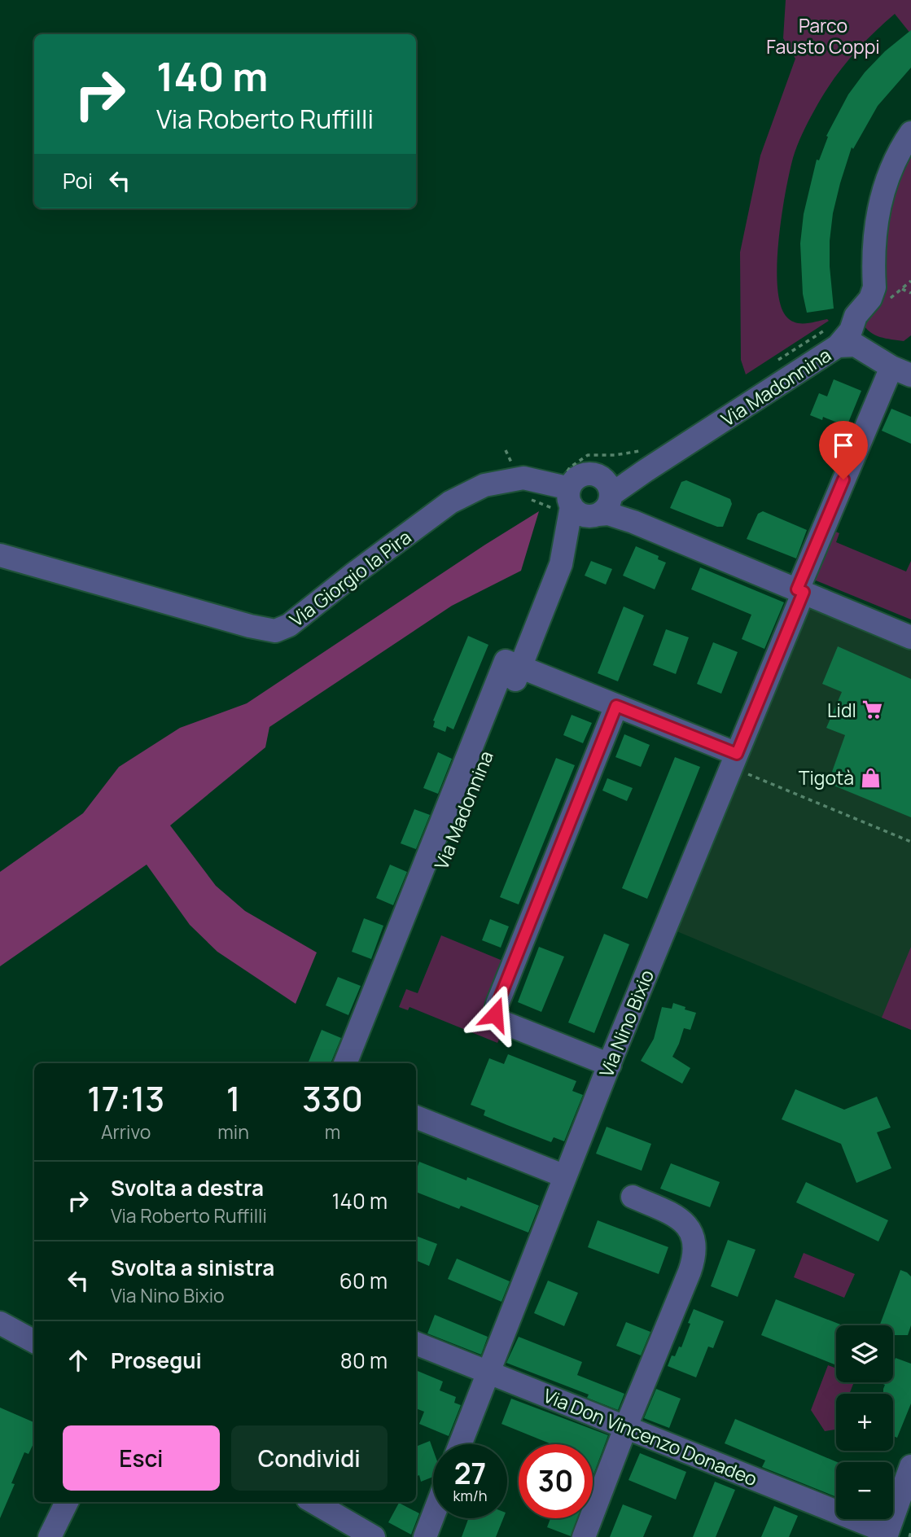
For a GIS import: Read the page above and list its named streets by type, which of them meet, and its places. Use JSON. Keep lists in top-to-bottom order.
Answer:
{
  "streets": {
    "street": [
      "Via Madonnina",
      "Via Giorgio la Pira",
      "Via Nino Bixio",
      "Via Don Vincenzo Donadeo"
    ]
  },
  "crossings": [
    ["Via Madonnina", "Via Nino Bixio"],
    ["Via Nino Bixio", "Via Don Vincenzo Donadeo"]
  ],
  "parks": ["Parco Fausto Coppi"],
  "places": {
    "supermarket": ["Lidl"],
    "shop": ["Tigotà"]
  },
  "page": {
    "turn": ["140 m", "Via Roberto Ruffilli"],
    "then": "Poi",
    "eta": [
      "17:13",
      "Arrivo",
      "1",
      "min",
      "330",
      "m"
    ],
    "list": [
      {
        "name": "Svolta a destra",
        "note": "Via Roberto Ruffilli",
        "value": "140 m"
      },
      {
        "name": "Svolta a sinistra",
        "note": "Via Nino Bixio",
        "value": "60 m"
      },
      {
        "name": "Prosegui",
        "value": "80 m"
      }
    ],
    "map_buttons": ["+", "−"],
    "buttons": ["Esci", "Condividi"],
    "speed": "27 km/h",
    "limit": "30"
  }
}
